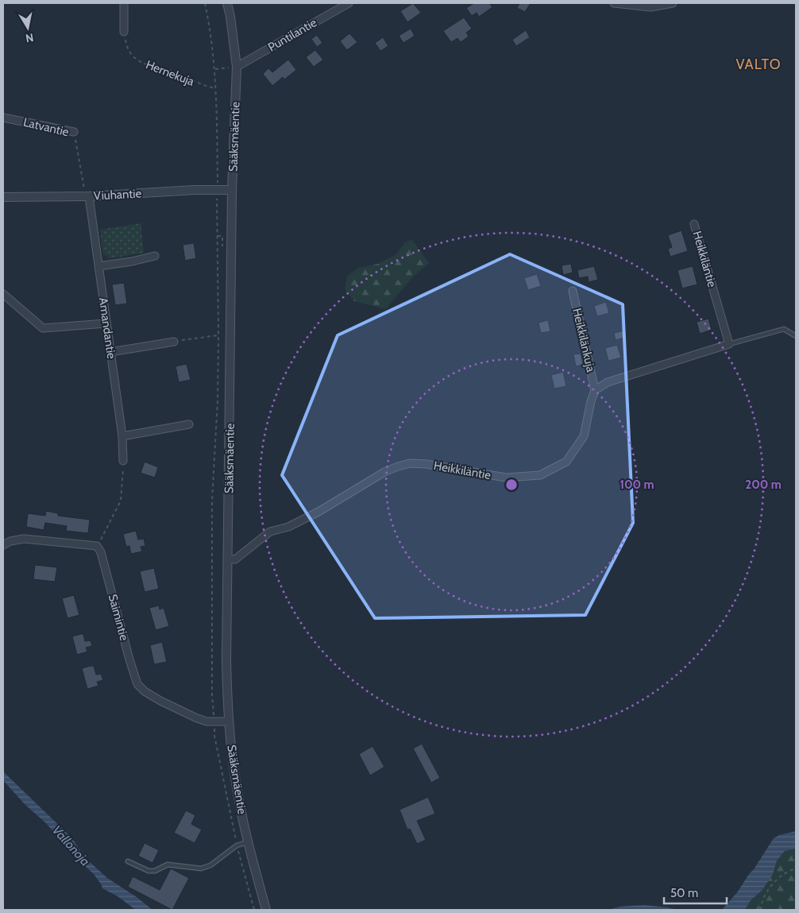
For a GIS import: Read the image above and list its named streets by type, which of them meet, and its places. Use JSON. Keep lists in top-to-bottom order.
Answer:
{
  "streets": {
    "street": [
      "Puntilantie",
      "Latvantie",
      "Sääksmäentie",
      "Viuhantie",
      "Heikkiläntie",
      "Amandantie",
      "Heikkilänkuja",
      "Saimintie"
    ],
    "path": ["Hernekuja"]
  },
  "crossings": [
    ["Puntilantie", "Sääksmäentie"],
    ["Latvantie", "Viuhantie"],
    ["Latvantie", "Amandantie"],
    ["Sääksmäentie", "Viuhantie"],
    ["Sääksmäentie", "Heikkiläntie"],
    ["Sääksmäentie", "Saimintie"],
    ["Viuhantie", "Amandantie"],
    ["Heikkiläntie", "Heikkilänkuja"]
  ],
  "districts": ["VALTO"],
  "water": ["Vallonoja"],
  "scale_bar": "50 m",
  "north": "bottom",
  "rings": ["100 m", "200 m"]
}
